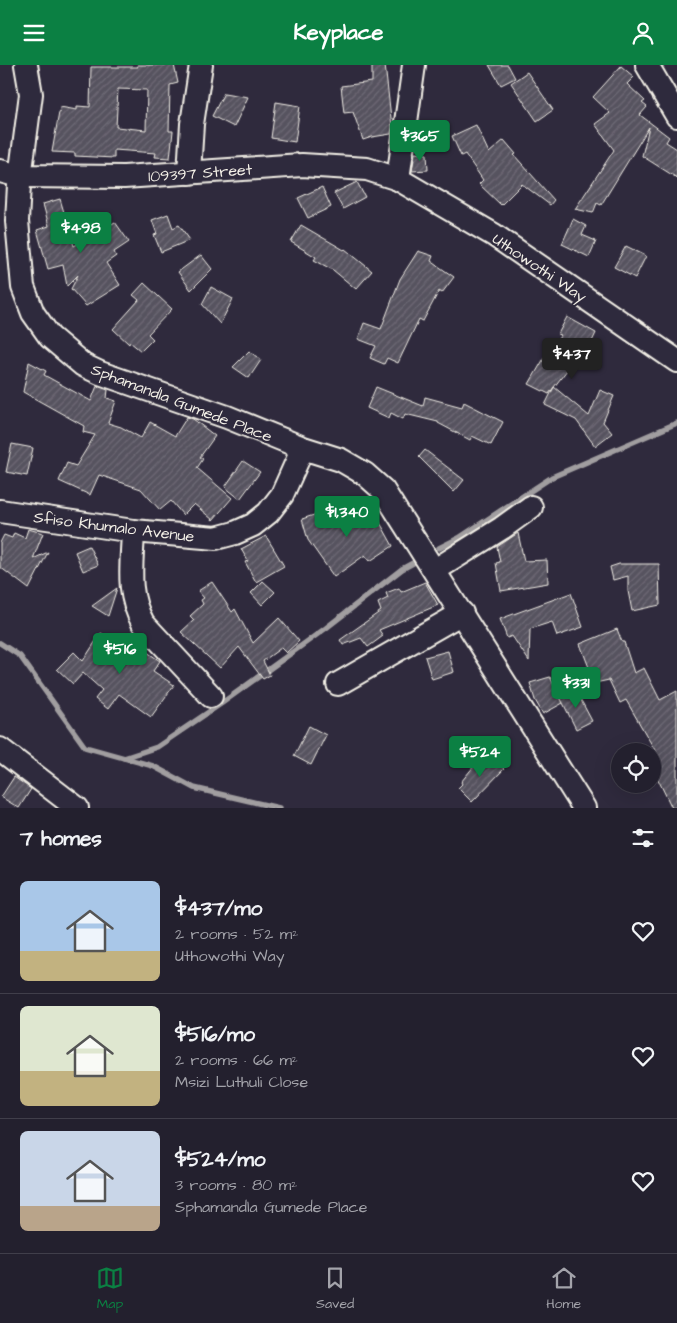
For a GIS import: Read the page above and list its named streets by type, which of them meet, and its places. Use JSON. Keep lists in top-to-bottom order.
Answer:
{
  "streets": {
    "street": [
      "109397 Street",
      "Uthowothi Way",
      "Sphamandla Gumede Place",
      "Sfiso Khumalo Avenue"
    ]
  },
  "crossings": [
    ["109397 Street", "Uthowothi Way"],
    ["109397 Street", "Sphamandla Gumede Place"],
    ["Sphamandla Gumede Place", "Sfiso Khumalo Avenue"]
  ],
  "page": {
    "header": "Keyplace",
    "price": [
      "$365",
      "$498",
      "$437",
      "$1,340",
      "$516",
      "$331",
      "$524"
    ],
    "heading": "7 homes",
    "list": [
      {
        "name": "$437/mo",
        "note": "2 rooms · 52 m² · Uthowothi Way"
      },
      {
        "name": "$516/mo",
        "note": "2 rooms · 66 m² · Msizi Luthuli Close"
      },
      {
        "name": "$524/mo",
        "note": "3 rooms · 80 m² · Sphamandla Gumede Place"
      }
    ],
    "tabs": ["Map", "Saved", "Home"]
  }
}
